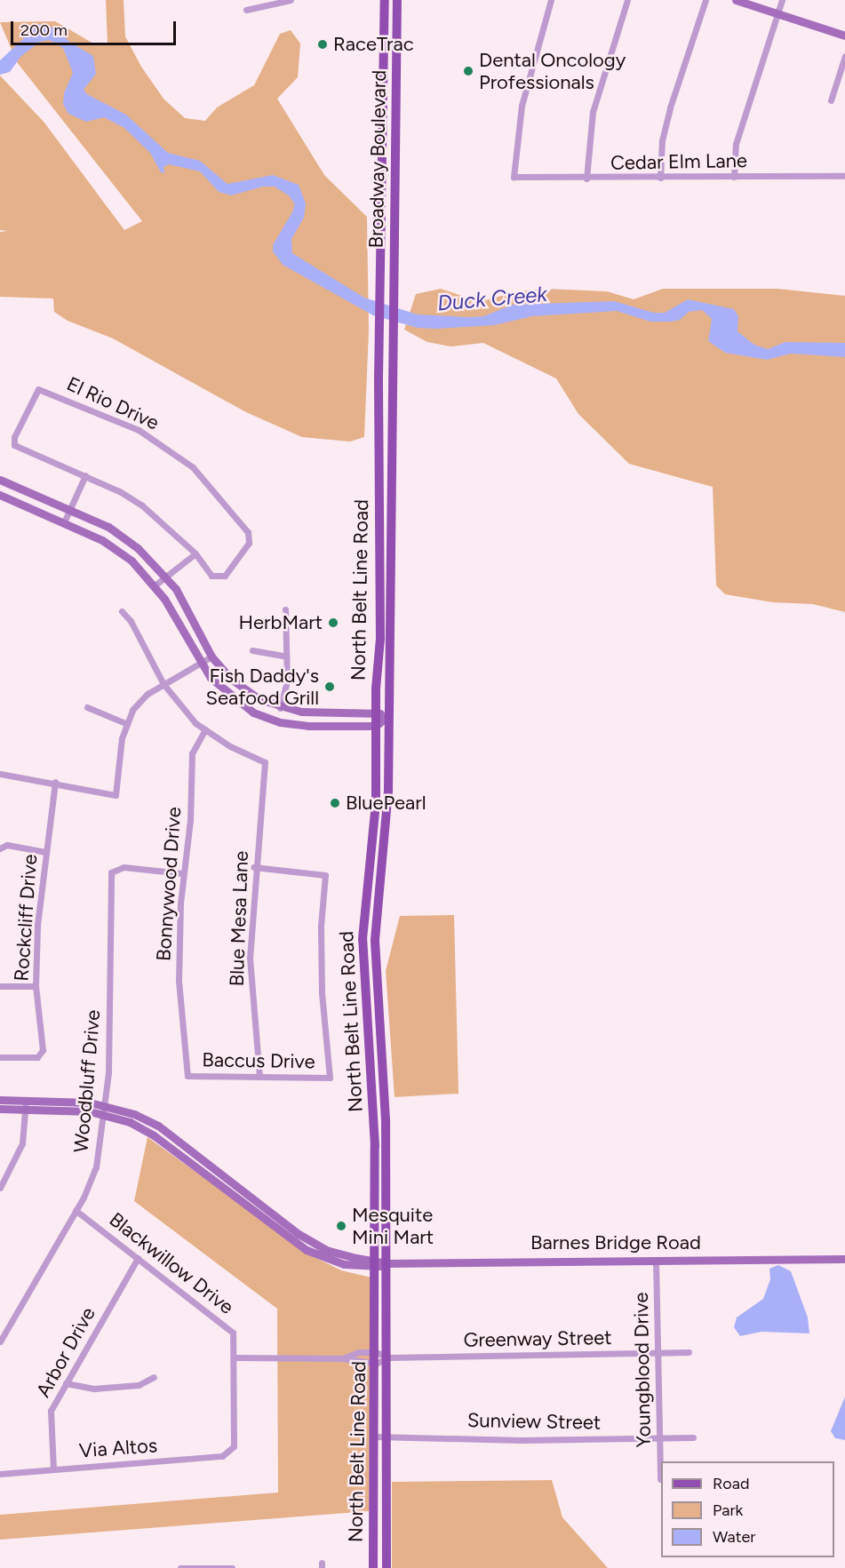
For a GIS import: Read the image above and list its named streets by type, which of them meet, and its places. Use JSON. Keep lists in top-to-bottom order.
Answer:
{
  "streets": {
    "main road": ["Broadway Boulevard", "North Belt Line Road", "Barnes Bridge Road"],
    "street": [
      "Cedar Elm Lane",
      "El Rio Drive",
      "Bonnywood Drive",
      "Rockcliff Drive",
      "Blue Mesa Lane",
      "Baccus Drive",
      "Woodbluff Drive",
      "Blackwillow Drive",
      "Greenway Street",
      "Arbor Drive",
      "Youngblood Drive",
      "Sunview Street",
      "Via Altos"
    ]
  },
  "crossings": [
    ["Broadway Boulevard", "North Belt Line Road"],
    ["North Belt Line Road", "Barnes Bridge Road"],
    ["North Belt Line Road", "Greenway Street"],
    ["North Belt Line Road", "Sunview Street"],
    ["Bonnywood Drive", "Blue Mesa Lane"],
    ["Bonnywood Drive", "Baccus Drive"],
    ["Bonnywood Drive", "Woodbluff Drive"],
    ["Blue Mesa Lane", "Baccus Drive"],
    ["Woodbluff Drive", "Barnes Bridge Road"],
    ["Woodbluff Drive", "Blackwillow Drive"],
    ["Barnes Bridge Road", "Youngblood Drive"],
    ["Blackwillow Drive", "Arbor Drive"],
    ["Blackwillow Drive", "Via Altos"],
    ["Greenway Street", "Youngblood Drive"],
    ["Arbor Drive", "Via Altos"],
    ["Youngblood Drive", "Sunview Street"]
  ],
  "water": ["Duck Creek"],
  "places": [
    "RaceTrac",
    "Dental Oncology Professionals",
    "HerbMart",
    "Fish Daddy's Seafood Grill",
    "BluePearl",
    "Mesquite Mini Mart"
  ],
  "legend": ["Road", "Park", "Water"],
  "scale_bar": "200 m"
}
